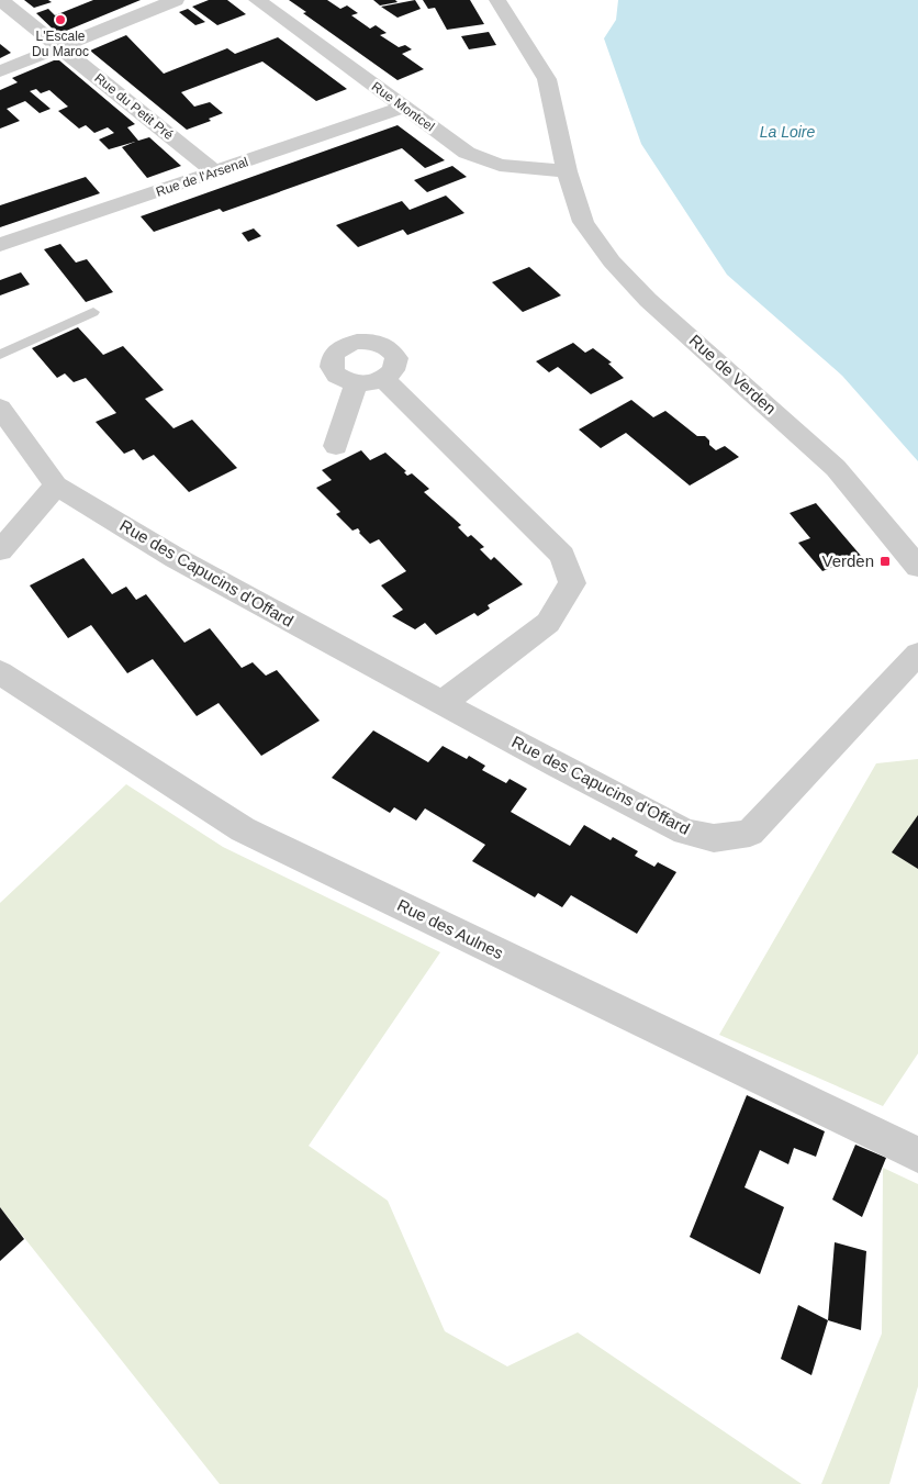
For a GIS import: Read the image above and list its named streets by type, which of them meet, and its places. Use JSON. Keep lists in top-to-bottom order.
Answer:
{
  "streets": {
    "street": [
      "Rue du Petit Pré",
      "Rue Montcel",
      "Rue de l'Arsenal",
      "Rue de Verden",
      "Rue des Capucins d'Offard",
      "Rue des Aulnes"
    ]
  },
  "crossings": [
    ["Rue du Petit Pré", "Rue de l'Arsenal"],
    ["Rue Montcel", "Rue de l'Arsenal"],
    ["Rue Montcel", "Rue de Verden"]
  ],
  "water": ["La Loire"],
  "places": {
    "other": ["L'Escale Du Maroc"],
    "transit": ["Verden"]
  }
}
